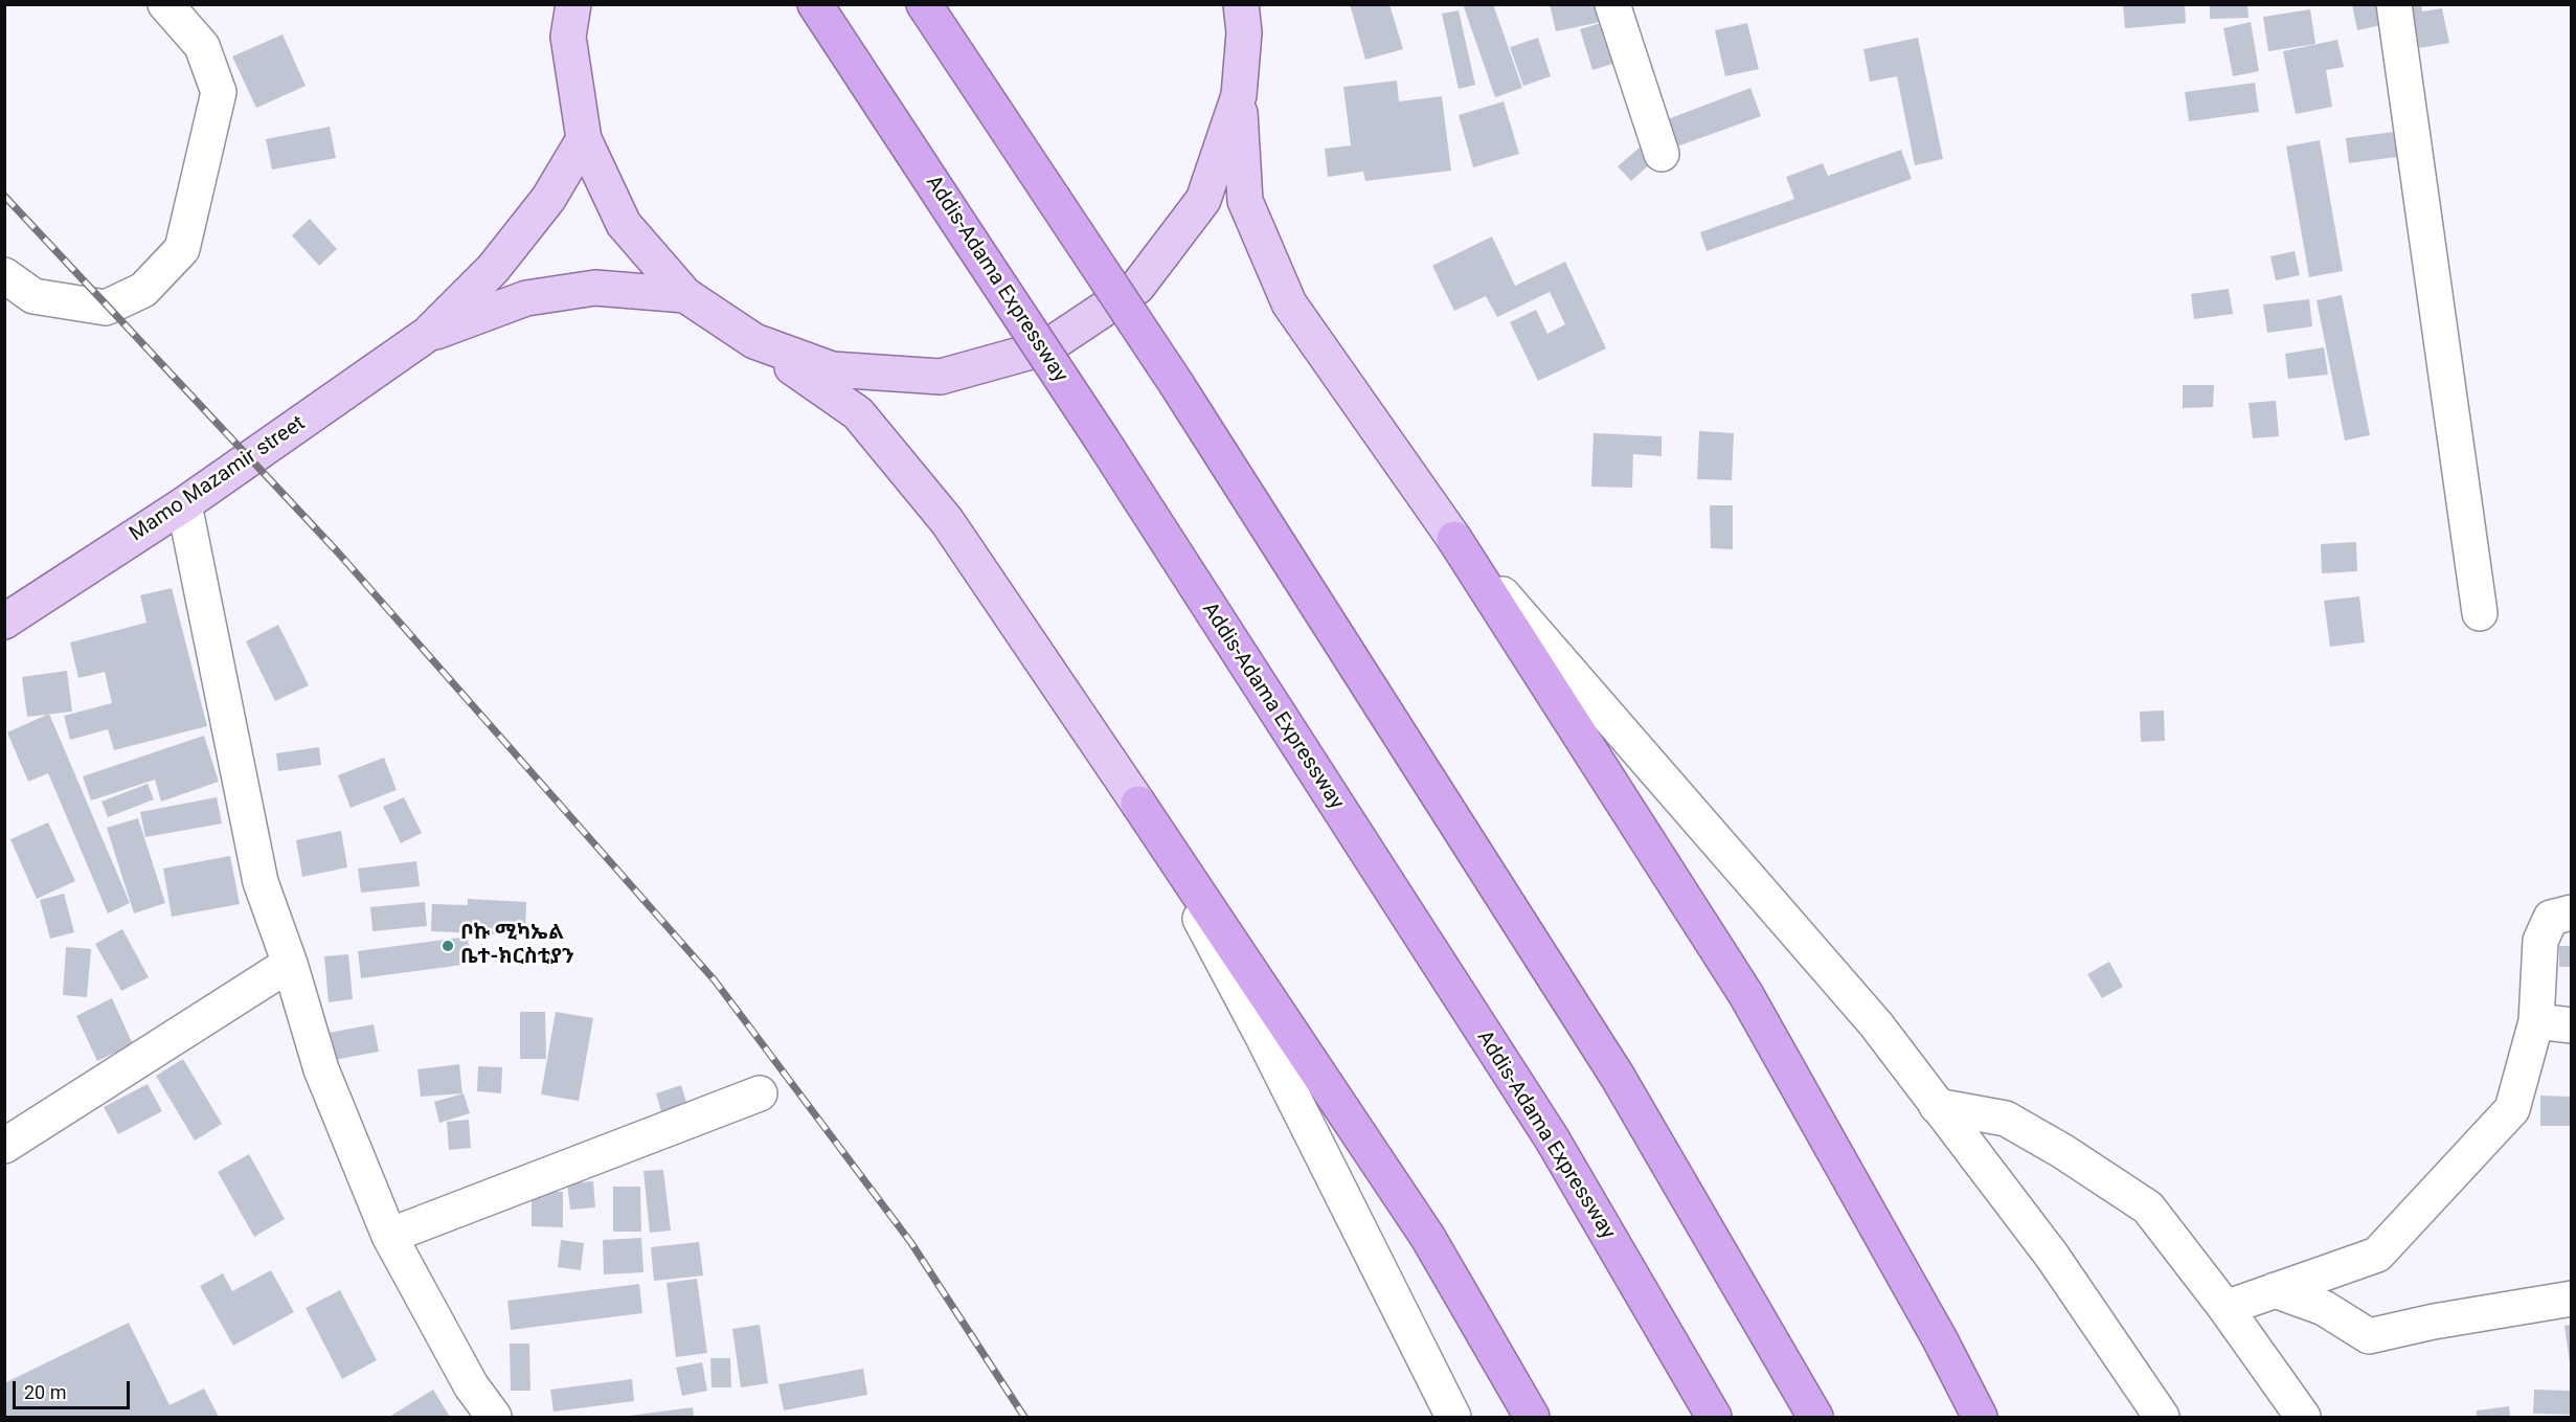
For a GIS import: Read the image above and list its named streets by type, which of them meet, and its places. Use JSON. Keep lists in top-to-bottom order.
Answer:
{
  "streets": {
    "highway": ["Addis-Adama Expressway"],
    "main road": ["Mamo Mazamir street"]
  },
  "places": ["ቦኩ ሚካኤል ቤተ-ክርስቲያን"],
  "scale_bar": "20 m"
}
